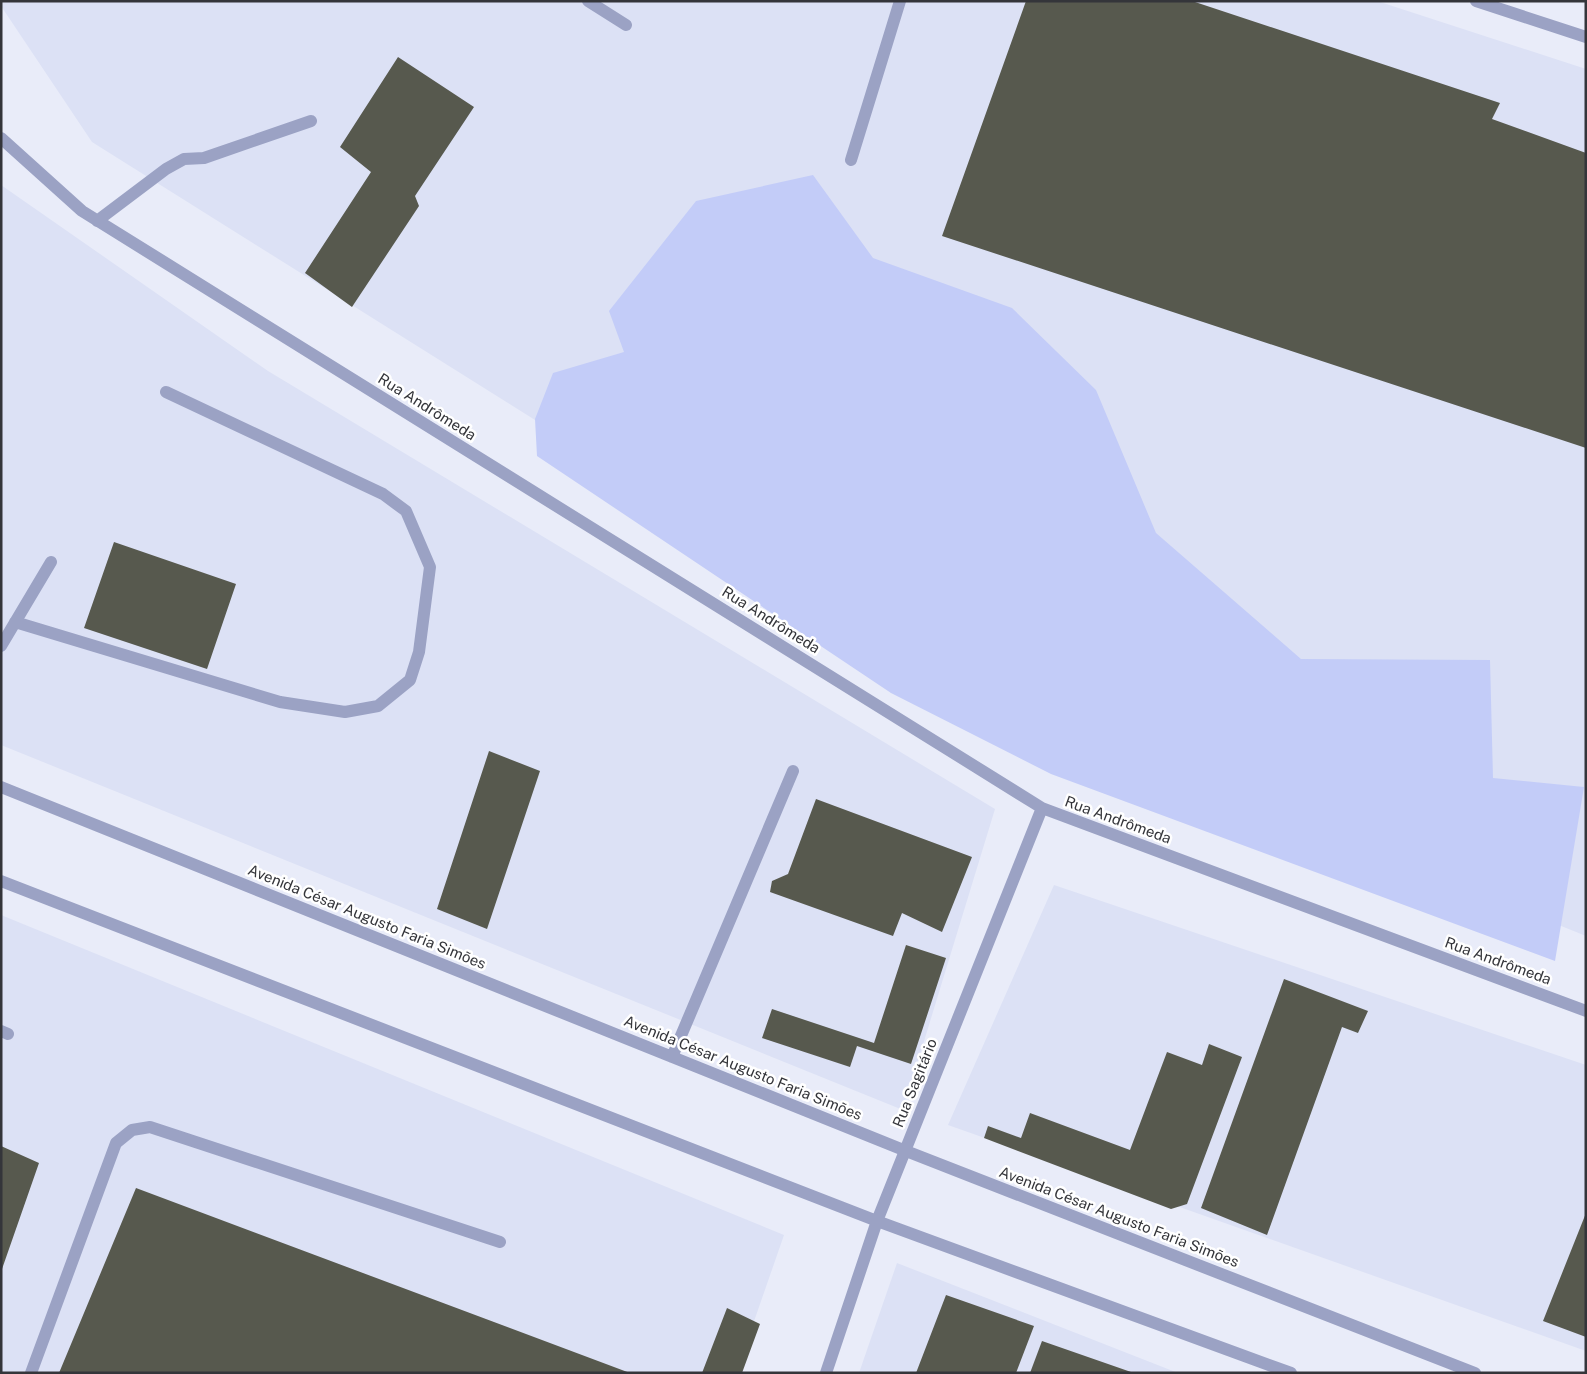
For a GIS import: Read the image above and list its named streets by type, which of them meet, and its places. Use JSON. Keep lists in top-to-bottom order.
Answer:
{
  "streets": {
    "street": ["Rua Andrômeda", "Avenida César Augusto Faria Simões", "Rua Sagitário"]
  },
  "crossings": [
    ["Rua Andrômeda", "Rua Sagitário"],
    ["Avenida César Augusto Faria Simões", "Rua Sagitário"]
  ]
}
